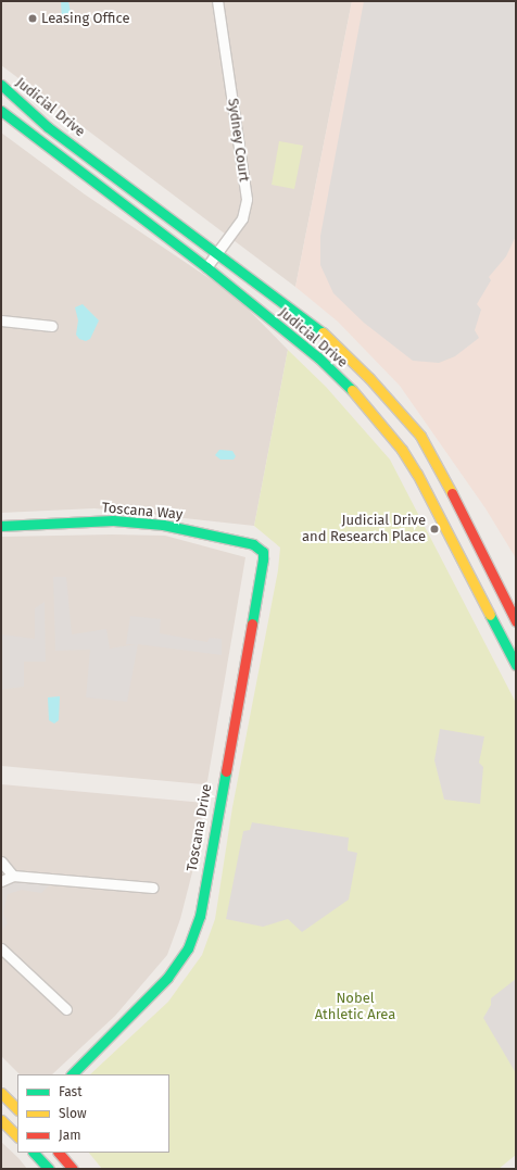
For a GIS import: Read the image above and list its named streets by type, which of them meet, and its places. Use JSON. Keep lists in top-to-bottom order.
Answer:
{
  "streets": {
    "street": [
      "Judicial Drive",
      "Sydney Court",
      "Toscana Way",
      "Toscana Drive"
    ]
  },
  "crossings": [
    ["Judicial Drive", "Sydney Court"],
    ["Toscana Way", "Toscana Drive"]
  ],
  "parks": ["Nobel Athletic Area"],
  "places": ["Leasing Office", "Judicial Drive and Research Place"],
  "legend": ["Fast", "Slow", "Jam"]
}
